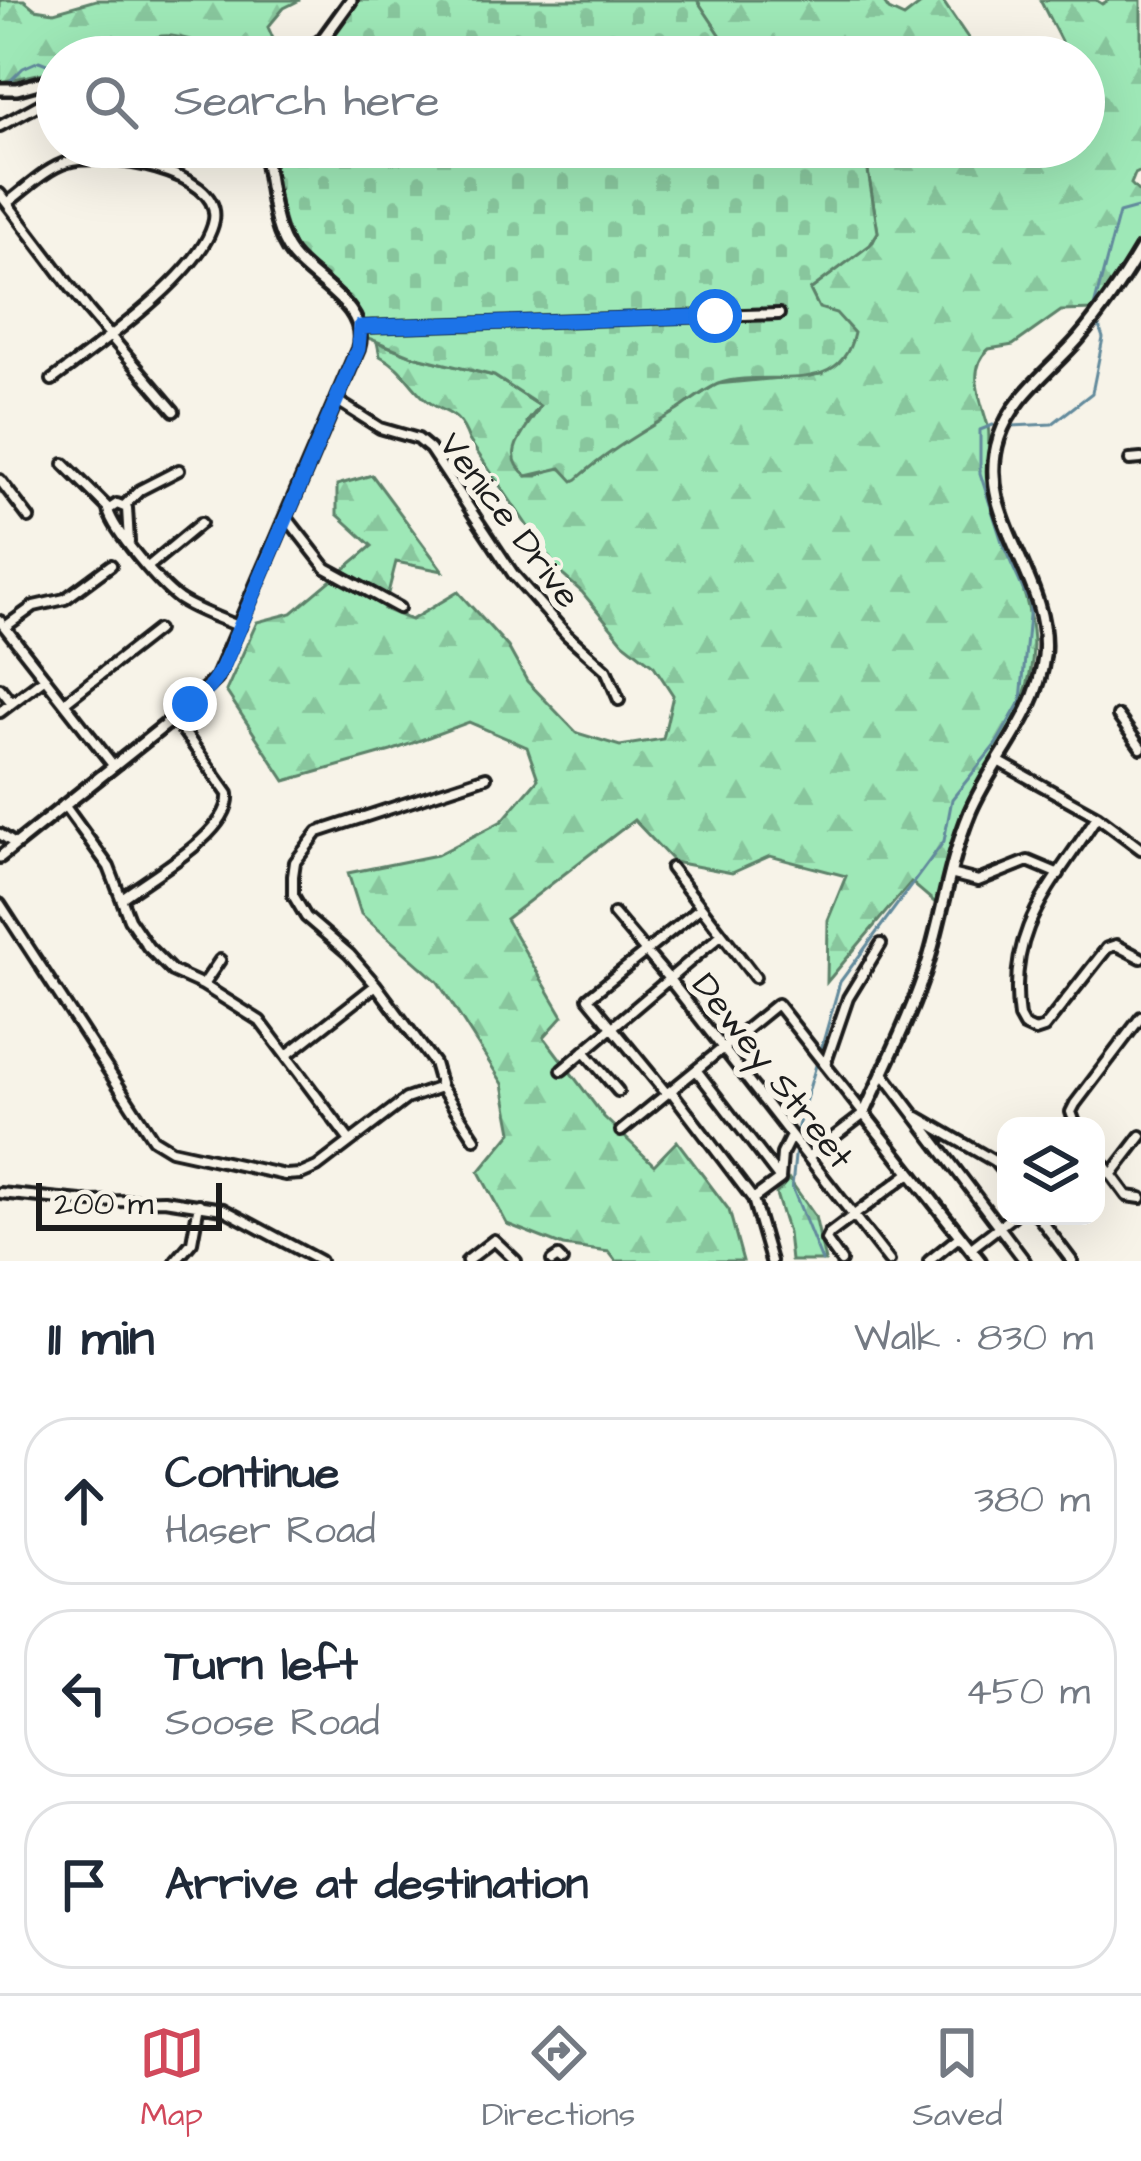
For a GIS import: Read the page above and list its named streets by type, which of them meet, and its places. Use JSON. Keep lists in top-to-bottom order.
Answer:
{
  "streets": {
    "street": ["Venice Drive", "Dewey Street"]
  },
  "scale_bar": "200 m",
  "page": {
    "search": "Search here",
    "scale": "200 m",
    "heading": ["11 min", "Walk · 830 m"],
    "list": [
      ["Continue", "Haser Road", "380 m"],
      ["Turn left", "Soose Road", "450 m"],
      "Arrive at destination"
    ],
    "nav": ["Map", "Directions", "Saved"]
  }
}
